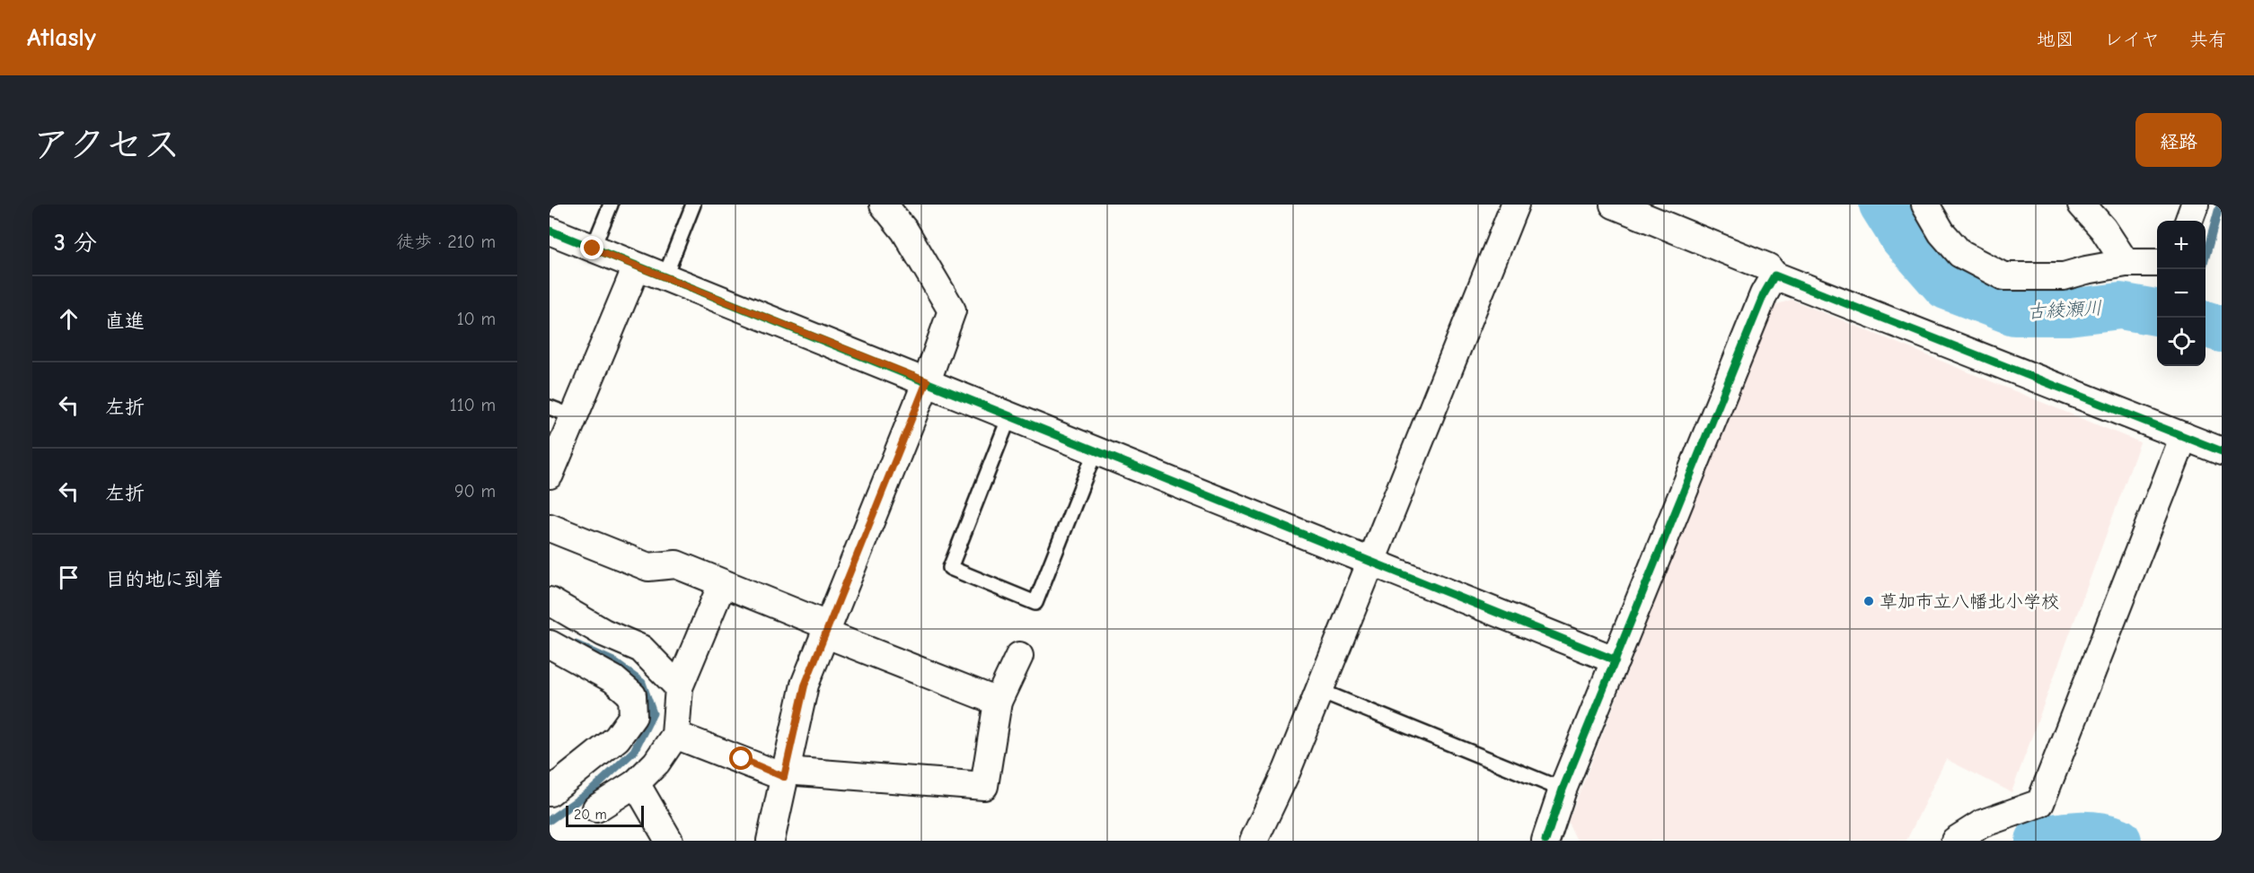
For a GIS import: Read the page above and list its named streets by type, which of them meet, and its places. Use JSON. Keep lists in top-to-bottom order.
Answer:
{
  "water": ["古綾瀬川"],
  "places": ["草加市立八幡北小学校"],
  "scale_bar": "20 m",
  "page": {
    "header": "Atlasly",
    "nav": ["地図", "レイヤ", "共有"],
    "title": "アクセス",
    "buttons": "経路",
    "heading": ["3 分", "徒歩 · 210 m"],
    "map_buttons": ["+", "−"],
    "list": [
      ["直進", "10 m"],
      ["左折", "110 m"],
      ["左折", "90 m"],
      "目的地に到着"
    ],
    "scale": "20 m"
  }
}
